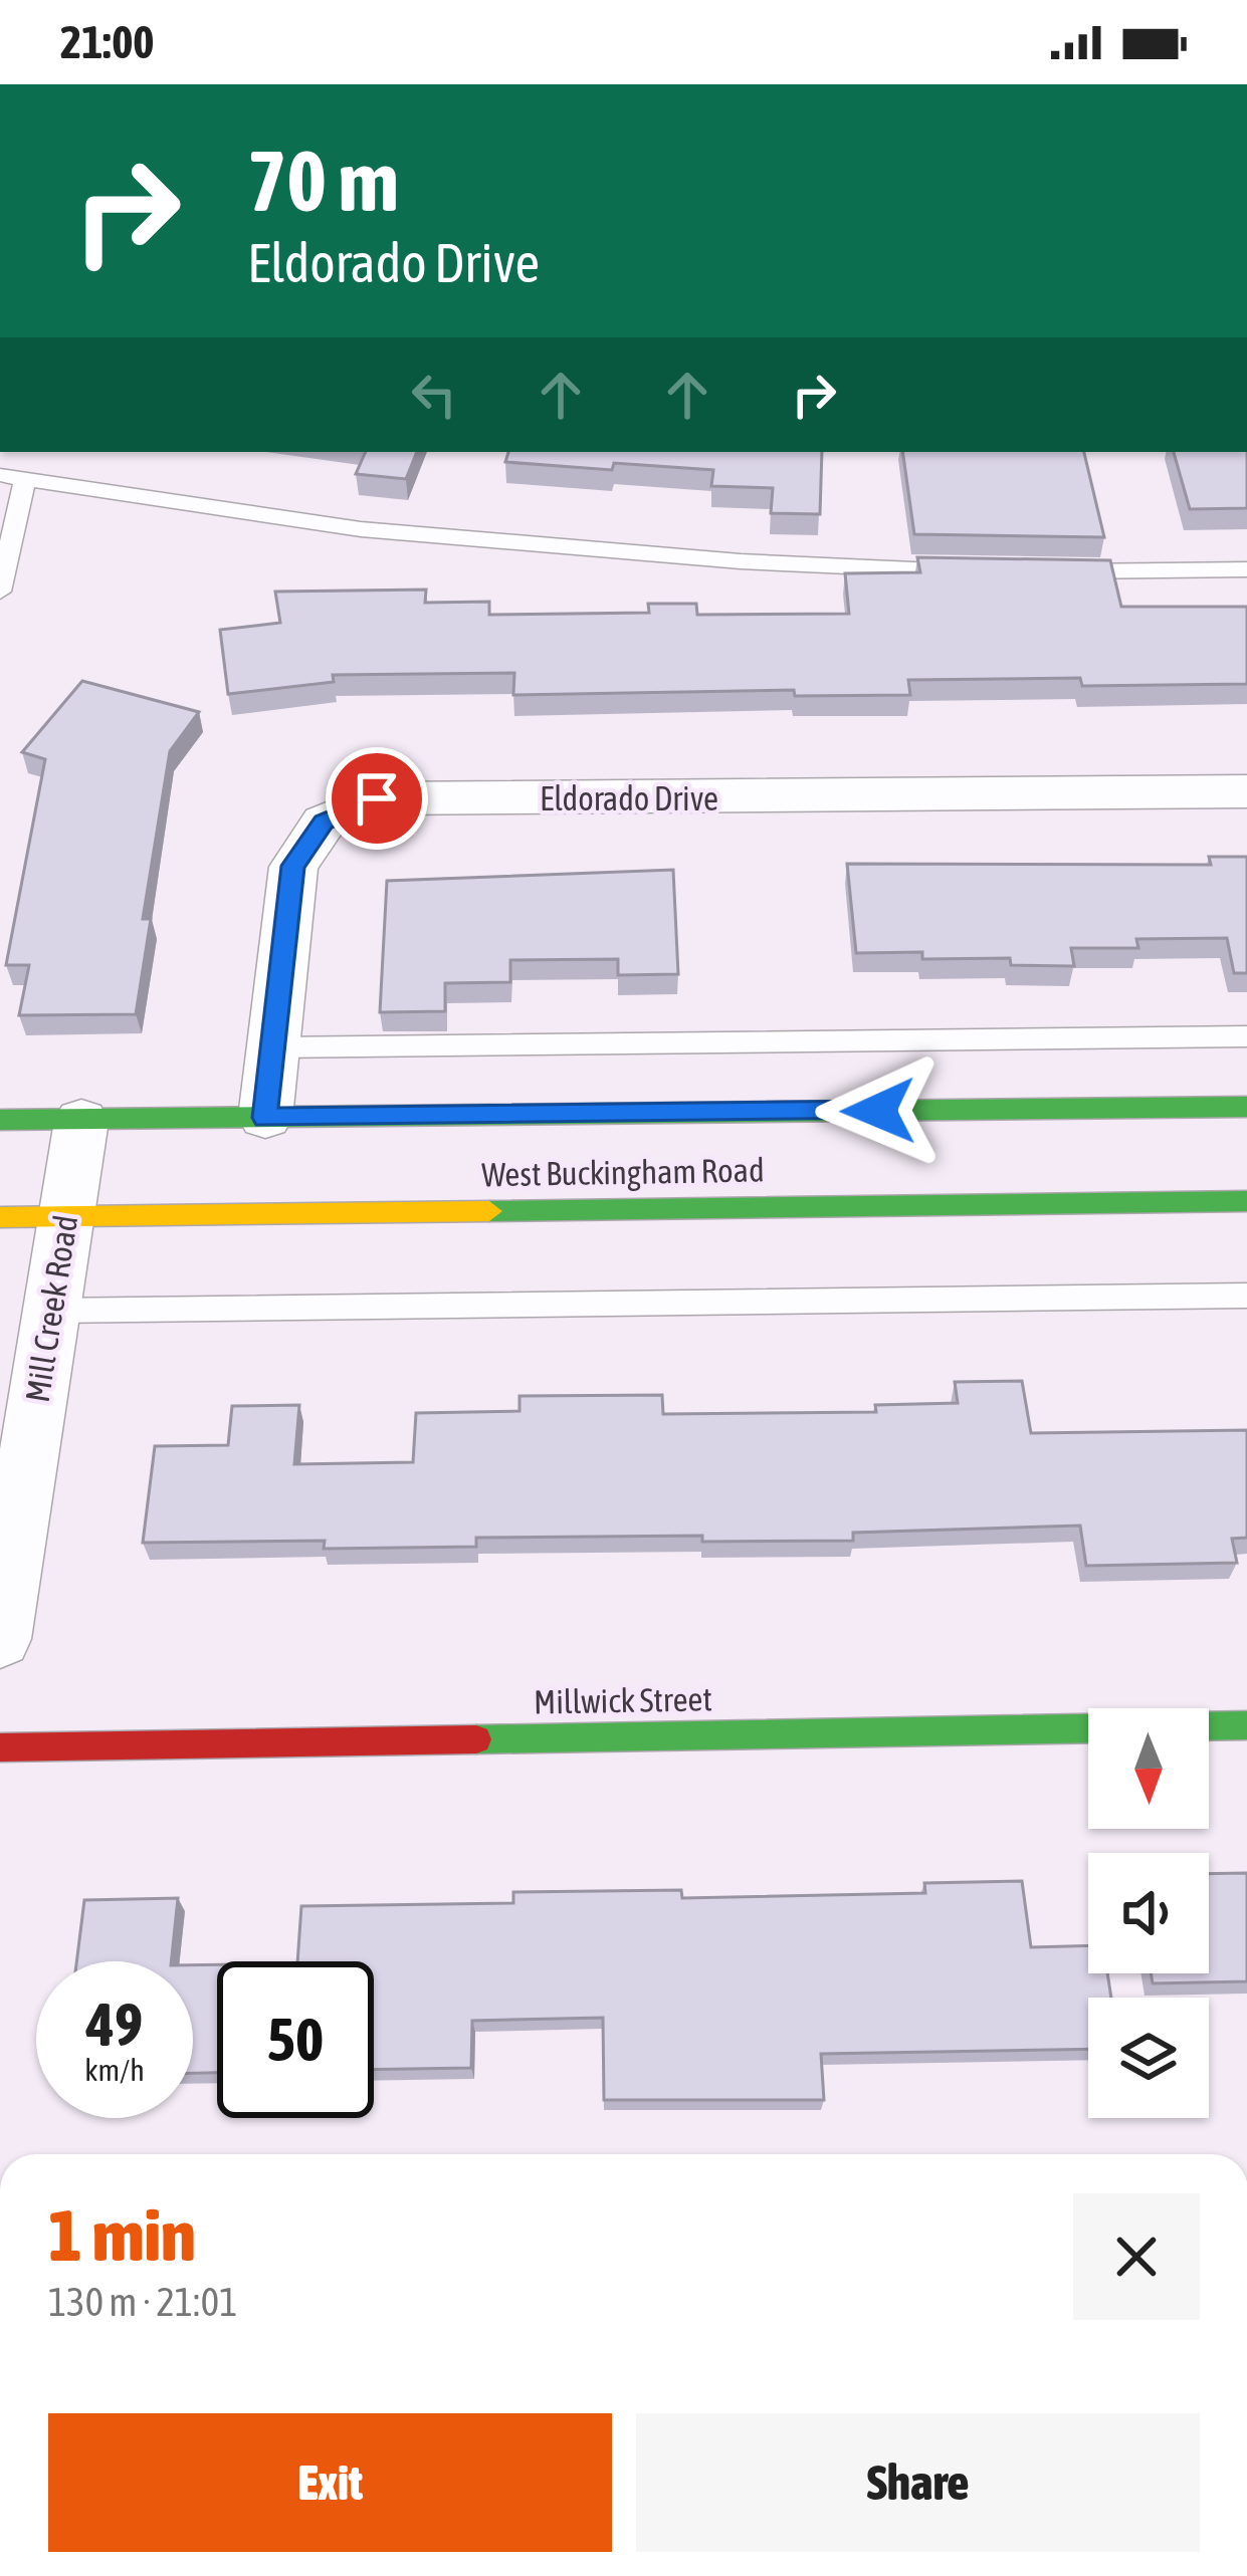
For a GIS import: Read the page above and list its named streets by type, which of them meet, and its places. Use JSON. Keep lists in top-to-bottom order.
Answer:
{
  "streets": {
    "main road": ["West Buckingham Road", "Millwick Street"],
    "street": ["Eldorado Drive", "Mill Creek Road"]
  },
  "crossings": [
    ["Eldorado Drive", "West Buckingham Road"],
    ["West Buckingham Road", "Mill Creek Road"]
  ],
  "north": "bottom",
  "page": {
    "status": "21:00",
    "turn": ["70 m", "Eldorado Drive"],
    "speed": "49 km/h",
    "limit": "50",
    "heading": ["1 min", "130 m · 21:01"],
    "buttons": ["Exit", "Share"]
  }
}
